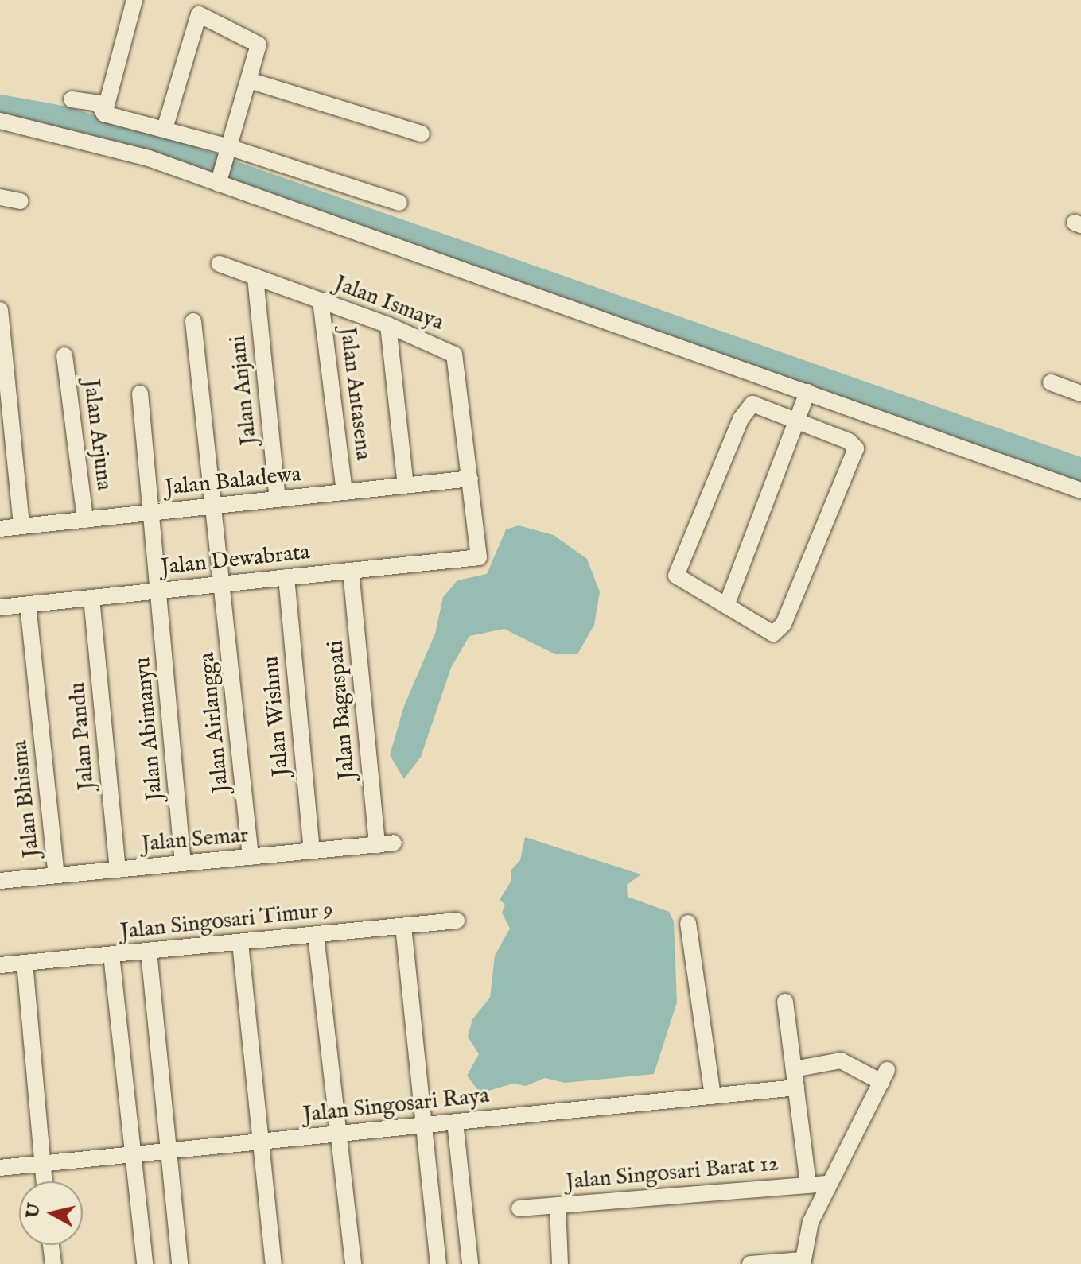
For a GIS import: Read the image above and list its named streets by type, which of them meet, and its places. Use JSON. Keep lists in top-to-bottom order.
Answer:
{
  "streets": {
    "street": [
      "Jalan Ismaya",
      "Jalan Anjani",
      "Jalan Antasena",
      "Jalan Arjuna",
      "Jalan Baladewa",
      "Jalan Dewabrata",
      "Jalan Bagaspati",
      "Jalan Wishnu",
      "Jalan Airlangga",
      "Jalan Abimanyu",
      "Jalan Pandu",
      "Jalan Bhisma",
      "Jalan Semar",
      "Jalan Singosari Timur 9",
      "Jalan Singosari Raya",
      "Jalan Singosari Barat 12"
    ]
  },
  "crossings": [
    ["Jalan Ismaya", "Jalan Anjani"],
    ["Jalan Ismaya", "Jalan Antasena"],
    ["Jalan Ismaya", "Jalan Baladewa"],
    ["Jalan Ismaya", "Jalan Dewabrata"],
    ["Jalan Anjani", "Jalan Baladewa"],
    ["Jalan Antasena", "Jalan Baladewa"],
    ["Jalan Arjuna", "Jalan Baladewa"],
    ["Jalan Baladewa", "Jalan Airlangga"],
    ["Jalan Baladewa", "Jalan Abimanyu"],
    ["Jalan Dewabrata", "Jalan Bagaspati"],
    ["Jalan Dewabrata", "Jalan Wishnu"],
    ["Jalan Dewabrata", "Jalan Airlangga"],
    ["Jalan Dewabrata", "Jalan Abimanyu"],
    ["Jalan Dewabrata", "Jalan Pandu"],
    ["Jalan Dewabrata", "Jalan Bhisma"],
    ["Jalan Bagaspati", "Jalan Semar"],
    ["Jalan Wishnu", "Jalan Semar"],
    ["Jalan Airlangga", "Jalan Semar"],
    ["Jalan Abimanyu", "Jalan Semar"],
    ["Jalan Pandu", "Jalan Semar"],
    ["Jalan Bhisma", "Jalan Semar"]
  ],
  "north": "left"
}
